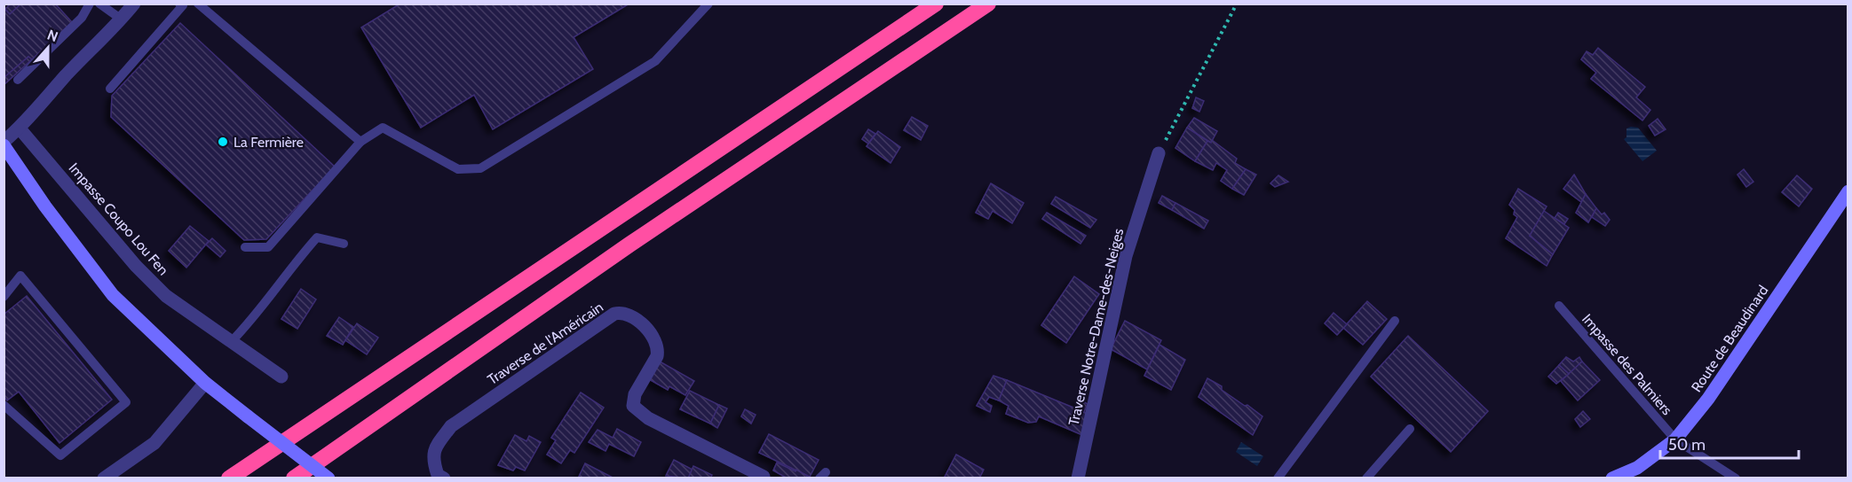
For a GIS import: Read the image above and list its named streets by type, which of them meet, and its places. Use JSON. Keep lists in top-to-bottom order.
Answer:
{
  "streets": {
    "street": [
      "Impasse Coupo Lou Fen",
      "Traverse Notre-Dame-des-Neiges",
      "Route de Beaudinard",
      "Traverse de l'Américain"
    ],
    "lane": ["Impasse des Palmiers"]
  },
  "crossings": [
    ["Route de Beaudinard", "Impasse des Palmiers"]
  ],
  "places": ["La Fermière"],
  "scale_bar": "50 m",
  "north": "top"
}
